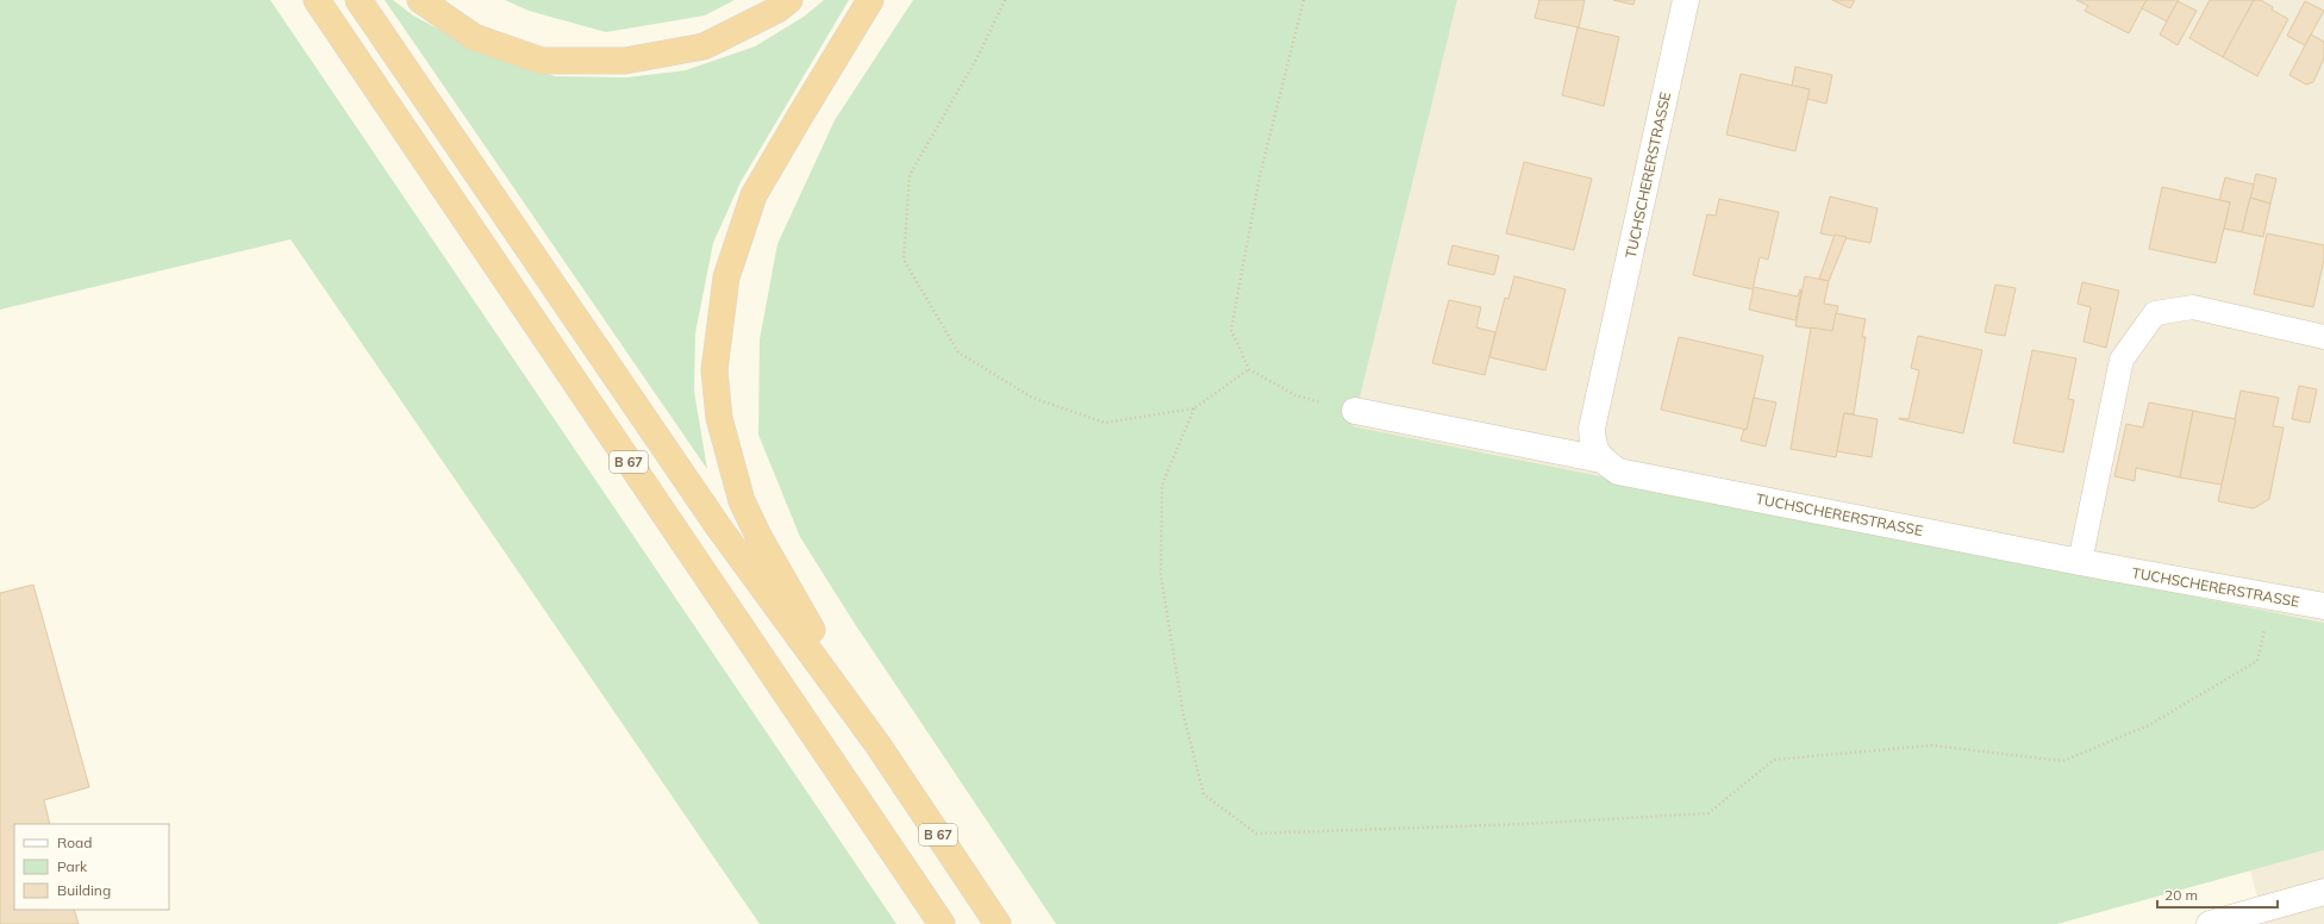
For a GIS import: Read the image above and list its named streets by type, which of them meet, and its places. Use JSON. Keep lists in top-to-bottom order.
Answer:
{
  "streets": {
    "highway": ["B 67"],
    "street": ["TUCHSCHERERSTRASSE"]
  },
  "legend": ["Road", "Park", "Building"],
  "scale_bar": "20 m"
}
